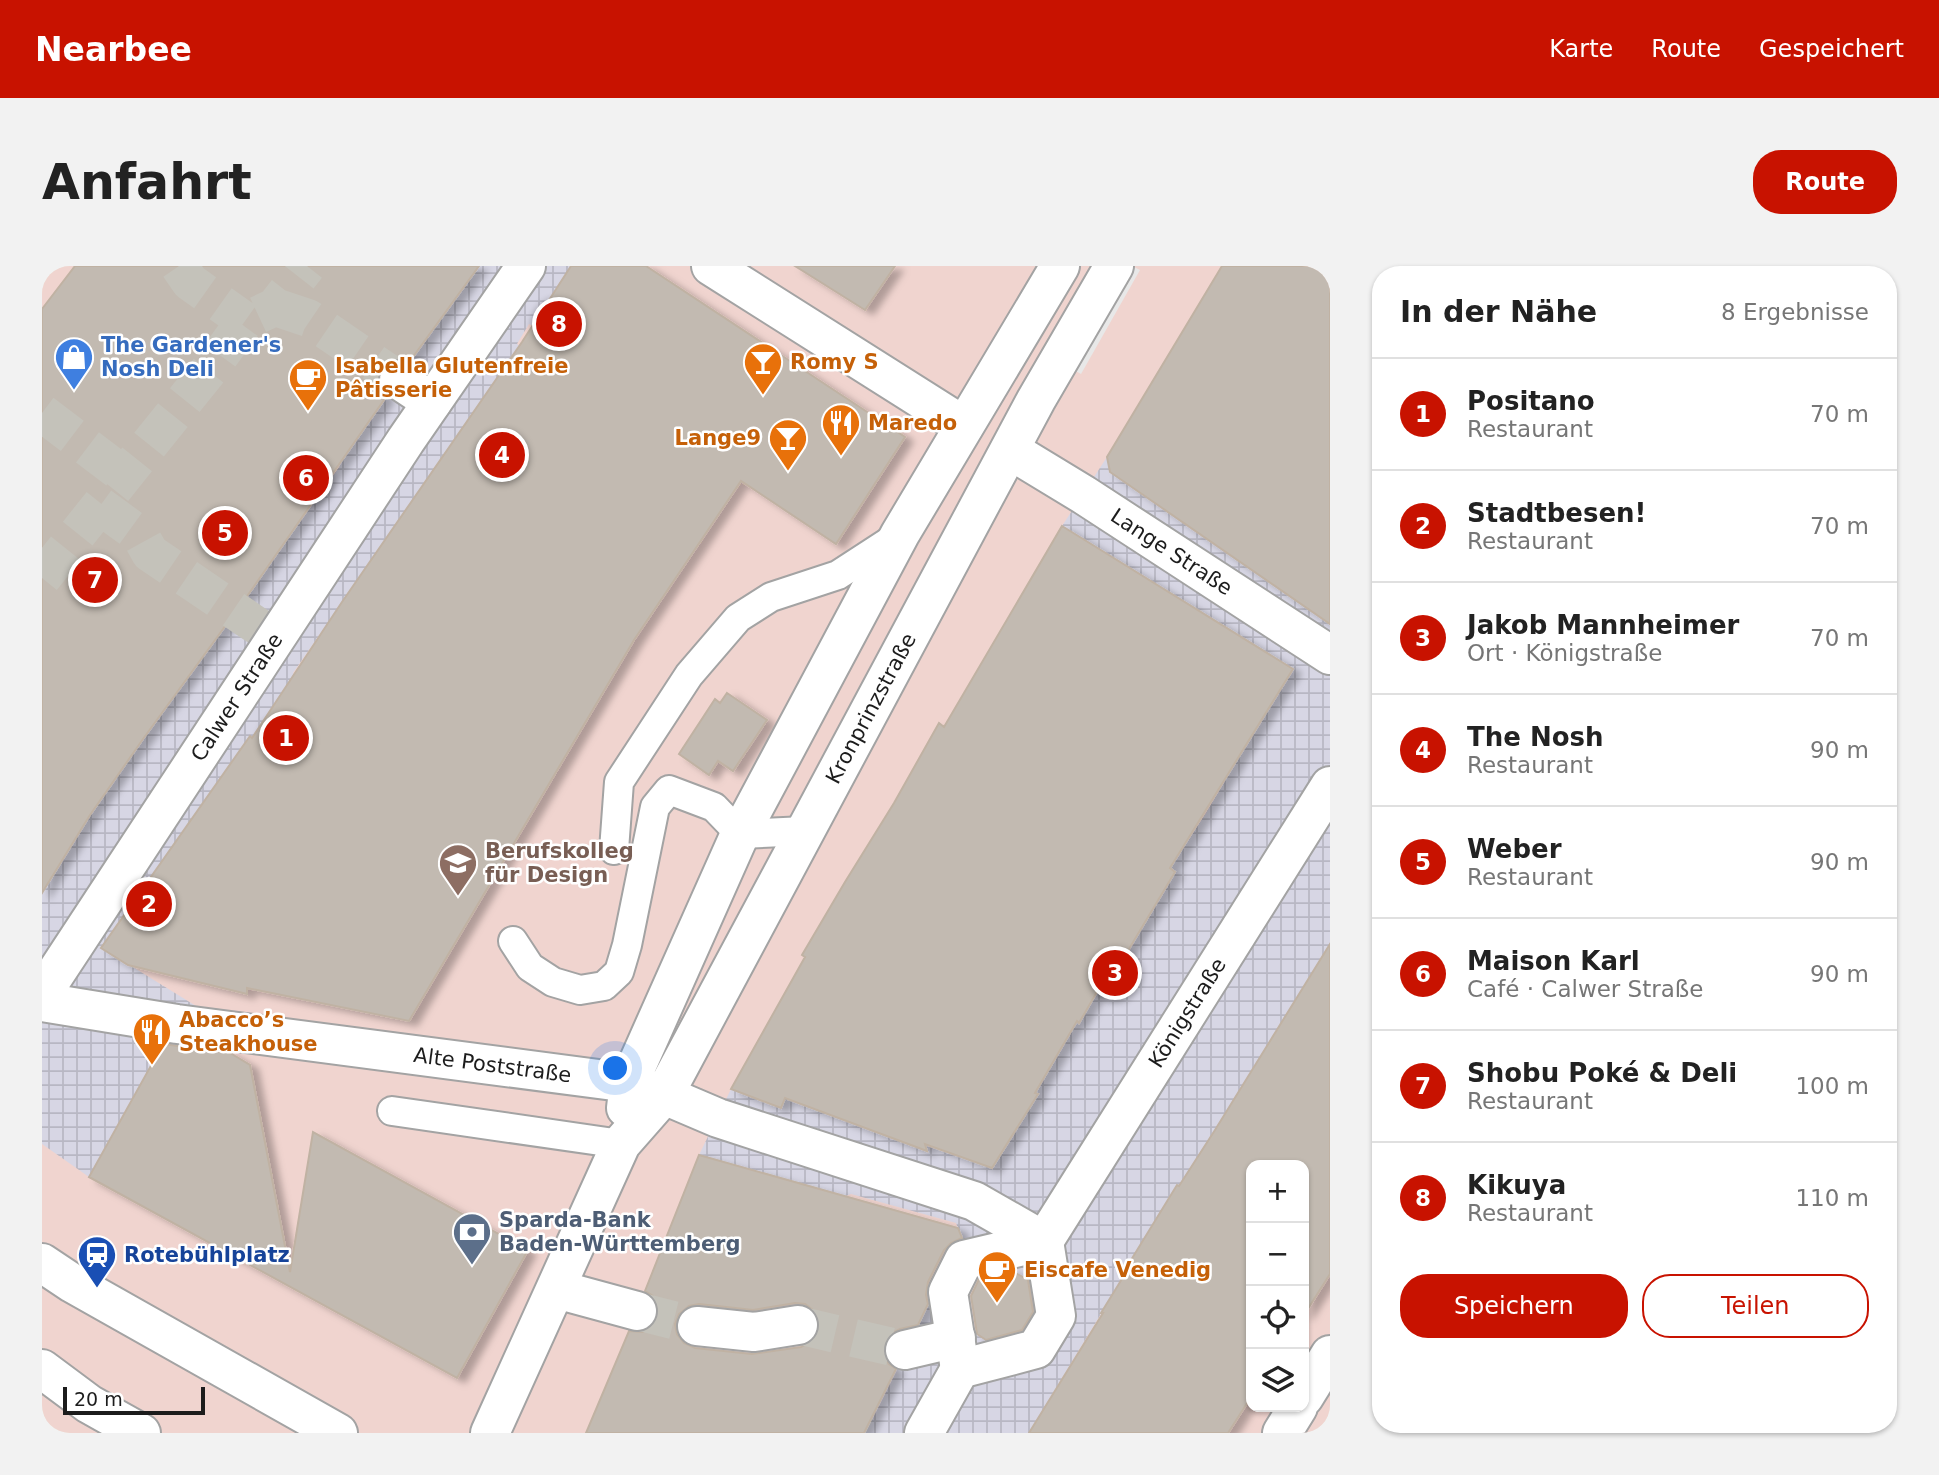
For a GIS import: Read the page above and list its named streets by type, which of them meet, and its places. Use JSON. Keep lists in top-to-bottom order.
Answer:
{
  "streets": {
    "street": [
      "Lange Straße",
      "Calwer Straße",
      "Kronprinzstraße",
      "Königstraße",
      "Alte Poststraße"
    ]
  },
  "crossings": [
    ["Lange Straße", "Kronprinzstraße"],
    ["Kronprinzstraße", "Alte Poststraße"],
    ["Königstraße", "Alte Poststraße"]
  ],
  "places": {
    "shop": ["The Gardener's Nosh Deli"],
    "bar": ["Romy S", "Lange9"],
    "cafe": ["Isabella Glutenfreie Pâtisserie", "Eiscafe Venedig"],
    "restaurant": ["Maredo", "Abacco’s Steakhouse"],
    "school or university": ["Berufskolleg für Design"],
    "bank": ["Sparda-Bank Baden-Württemberg"],
    "station": ["Rotebühlplatz"]
  },
  "scale_bar": "20 m",
  "page": {
    "header": "Nearbee",
    "nav": ["Karte", "Route", "Gespeichert"],
    "buttons": [
      "Route",
      ["Speichern", "Teilen"]
    ],
    "title": "Anfahrt",
    "heading": ["In der Nähe", "8 Ergebnisse"],
    "pins": [
      "8",
      "4",
      "6",
      "5",
      "7",
      "1",
      "2",
      "3"
    ],
    "list": [
      {
        "mark": "1",
        "name": "Positano",
        "note": "Restaurant",
        "value": "70 m"
      },
      {
        "mark": "2",
        "name": "Stadtbesen!",
        "note": "Restaurant",
        "value": "70 m"
      },
      {
        "mark": "3",
        "name": "Jakob Mannheimer",
        "note": "Ort · Königstraße",
        "value": "70 m"
      },
      {
        "mark": "4",
        "name": "The Nosh",
        "note": "Restaurant",
        "value": "90 m"
      },
      {
        "mark": "5",
        "name": "Weber",
        "note": "Restaurant",
        "value": "90 m"
      },
      {
        "mark": "6",
        "name": "Maison Karl",
        "note": "Café · Calwer Straße",
        "value": "90 m"
      },
      {
        "mark": "7",
        "name": "Shobu Poké & Deli",
        "note": "Restaurant",
        "value": "100 m"
      },
      {
        "mark": "8",
        "name": "Kikuya",
        "note": "Restaurant",
        "value": "110 m"
      }
    ],
    "map_buttons": ["+", "−"],
    "scale": "20 m"
  }
}
